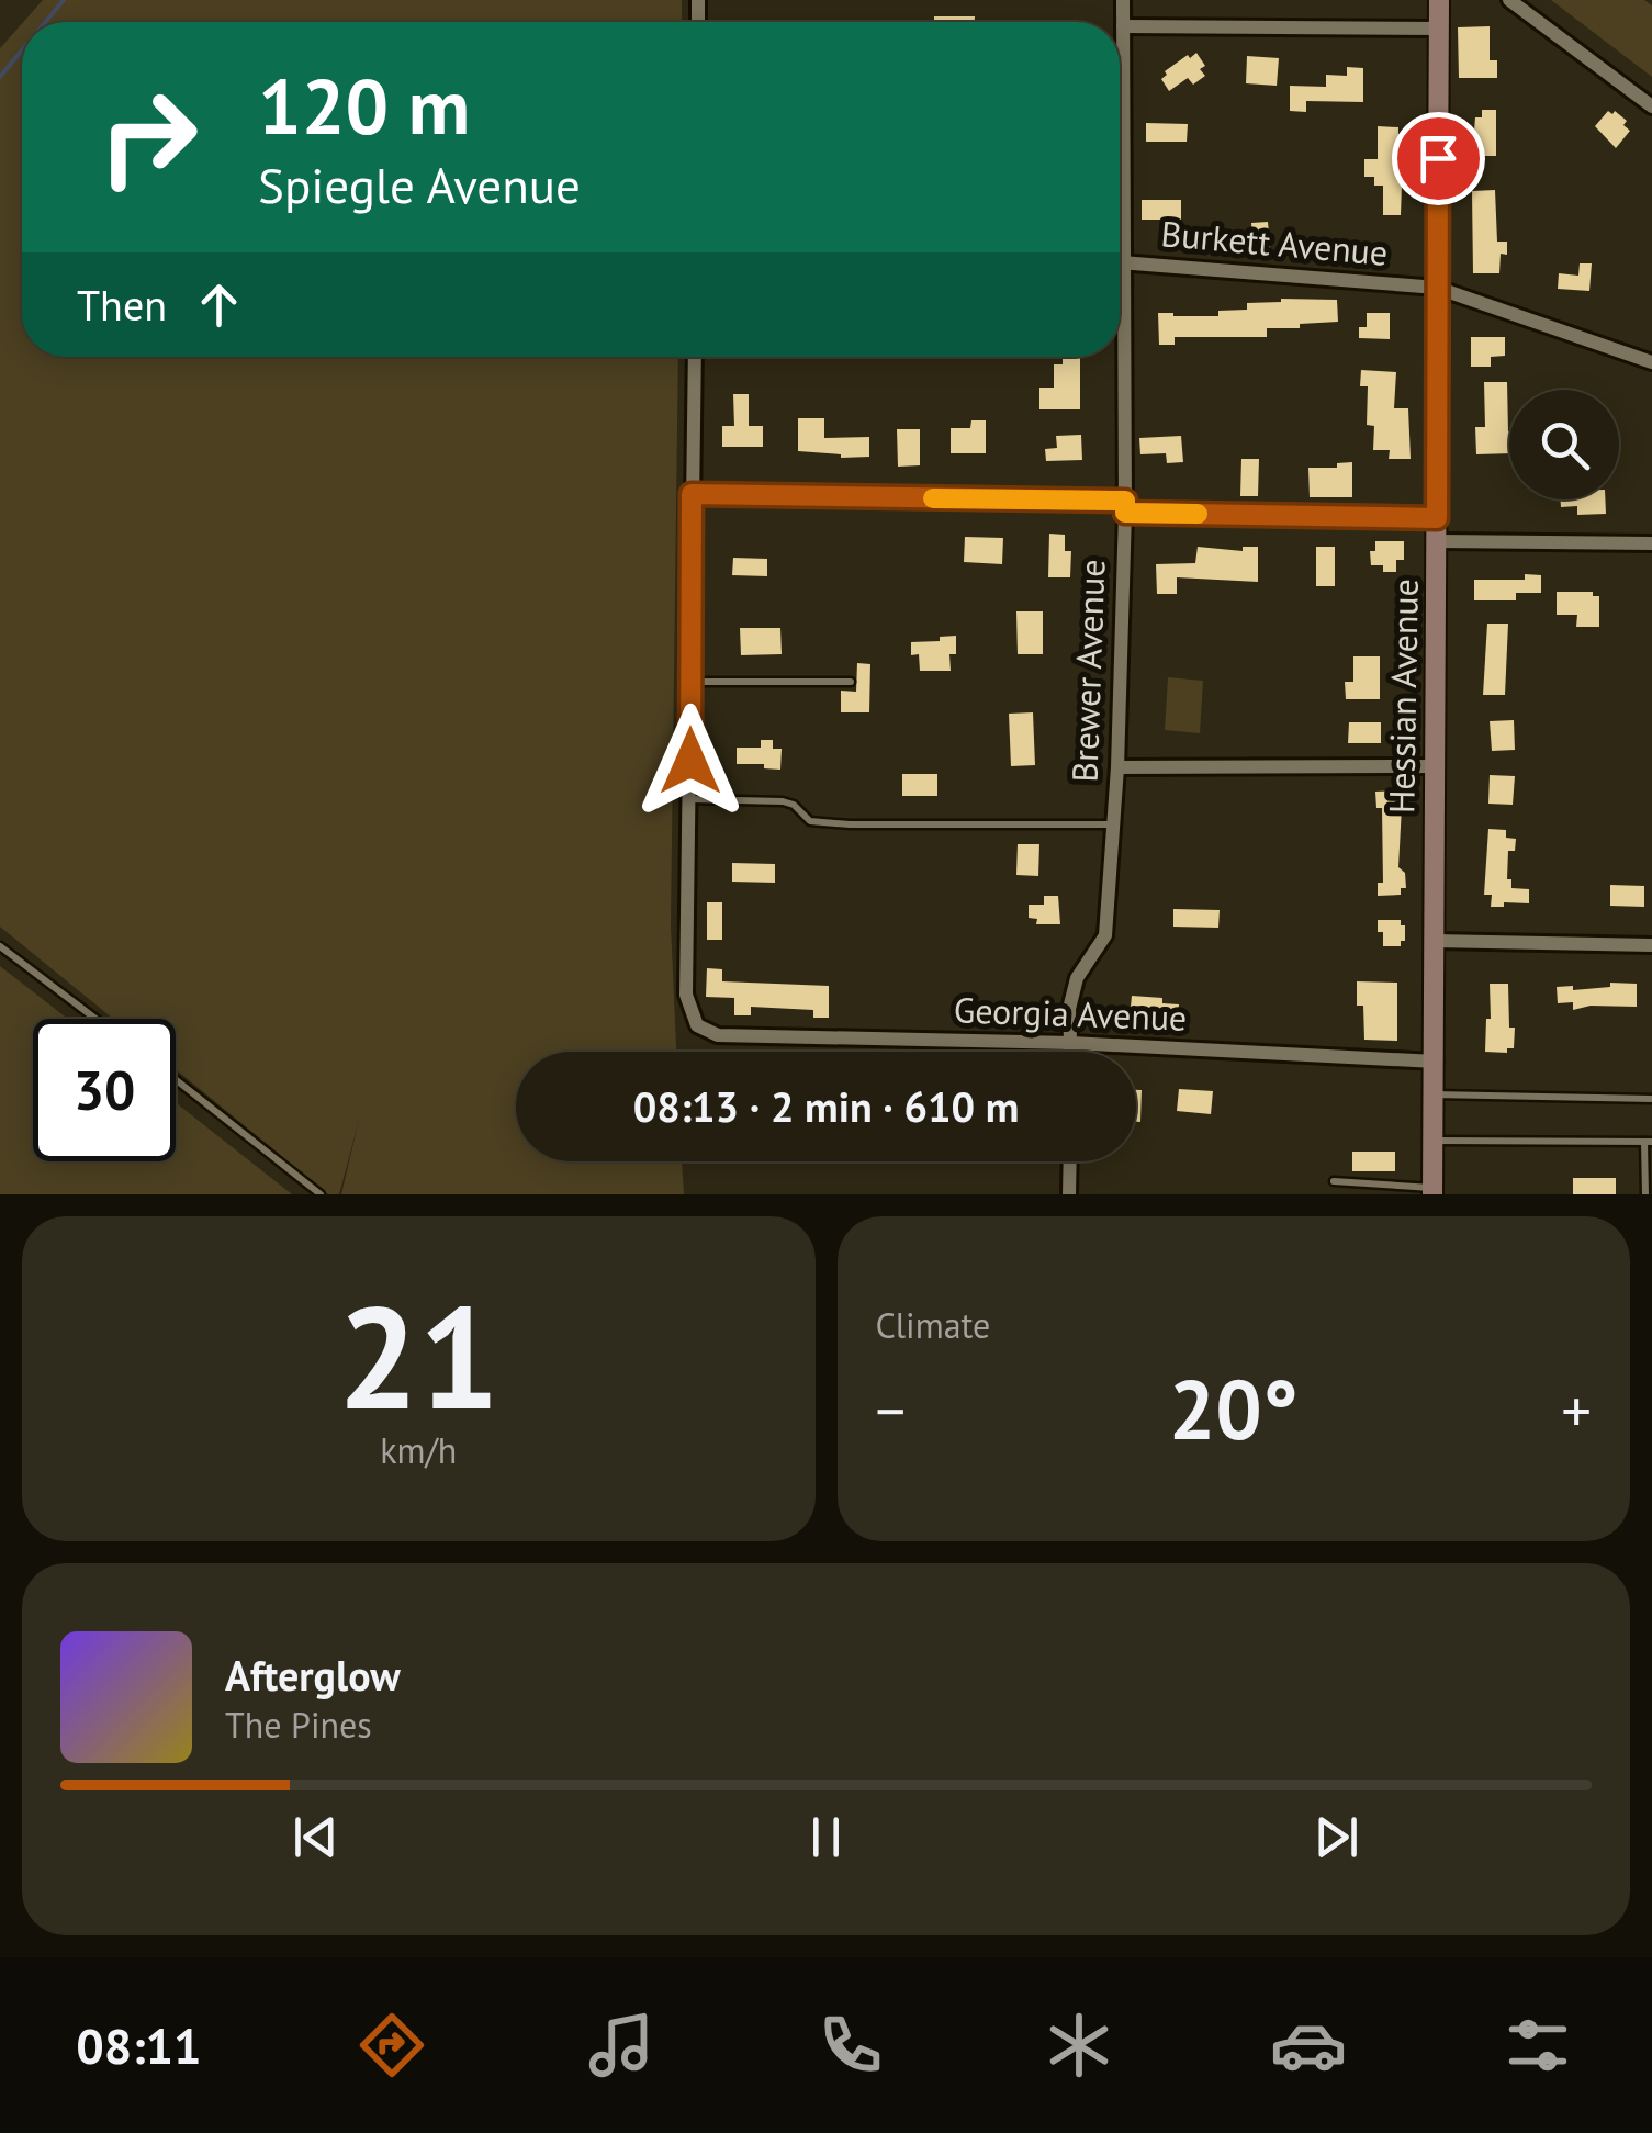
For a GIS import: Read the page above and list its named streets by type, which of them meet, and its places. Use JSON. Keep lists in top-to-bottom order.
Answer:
{
  "streets": {
    "main road": ["Hessian Avenue"],
    "street": ["Burkett Avenue", "Brewer Avenue", "Georgia Avenue"]
  },
  "crossings": [
    ["Burkett Avenue", "Brewer Avenue"],
    ["Burkett Avenue", "Hessian Avenue"],
    ["Brewer Avenue", "Georgia Avenue"],
    ["Hessian Avenue", "Georgia Avenue"]
  ],
  "page": {
    "turn": ["120 m", "Spiegle Avenue"],
    "then": "Then",
    "limit": "30",
    "trip": "08:13 · 2 min · 610 m",
    "tile": [
      ["21", "km/h"],
      "Climate"
    ],
    "heat": ["−", "20°", "+"],
    "song": ["Afterglow", "The Pines"],
    "tabs": "08:11"
  }
}
